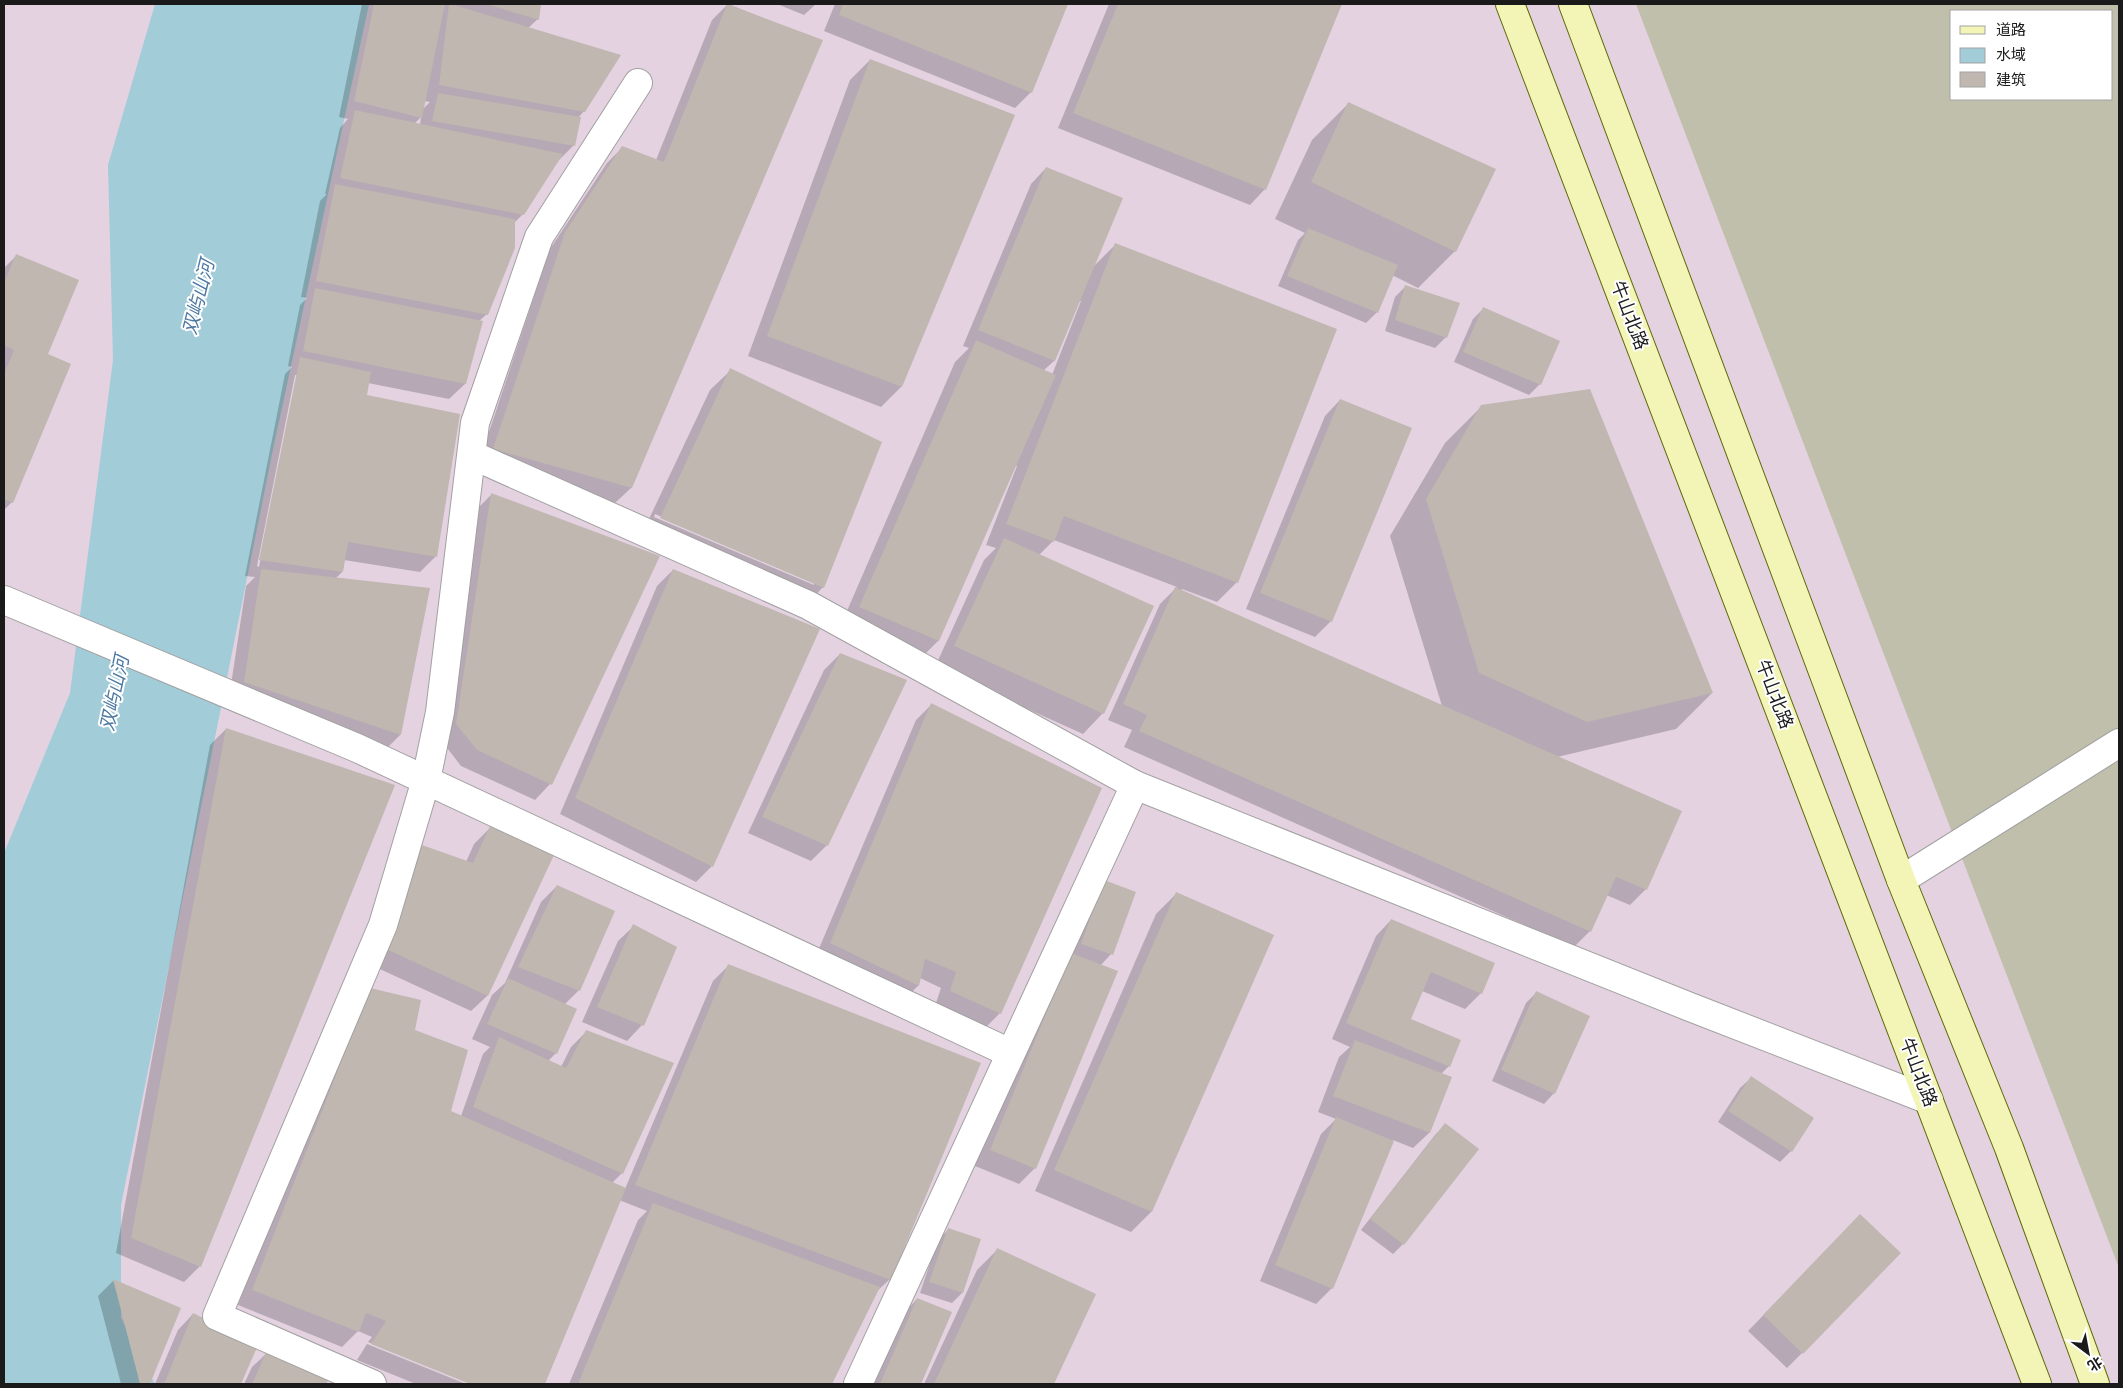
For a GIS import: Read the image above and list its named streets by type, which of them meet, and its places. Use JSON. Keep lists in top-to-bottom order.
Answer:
{
  "streets": {
    "main road": ["牛山北路"]
  },
  "water": ["双屿山河"],
  "legend": ["道路", "水域", "建筑"],
  "north": "bottom right"
}
